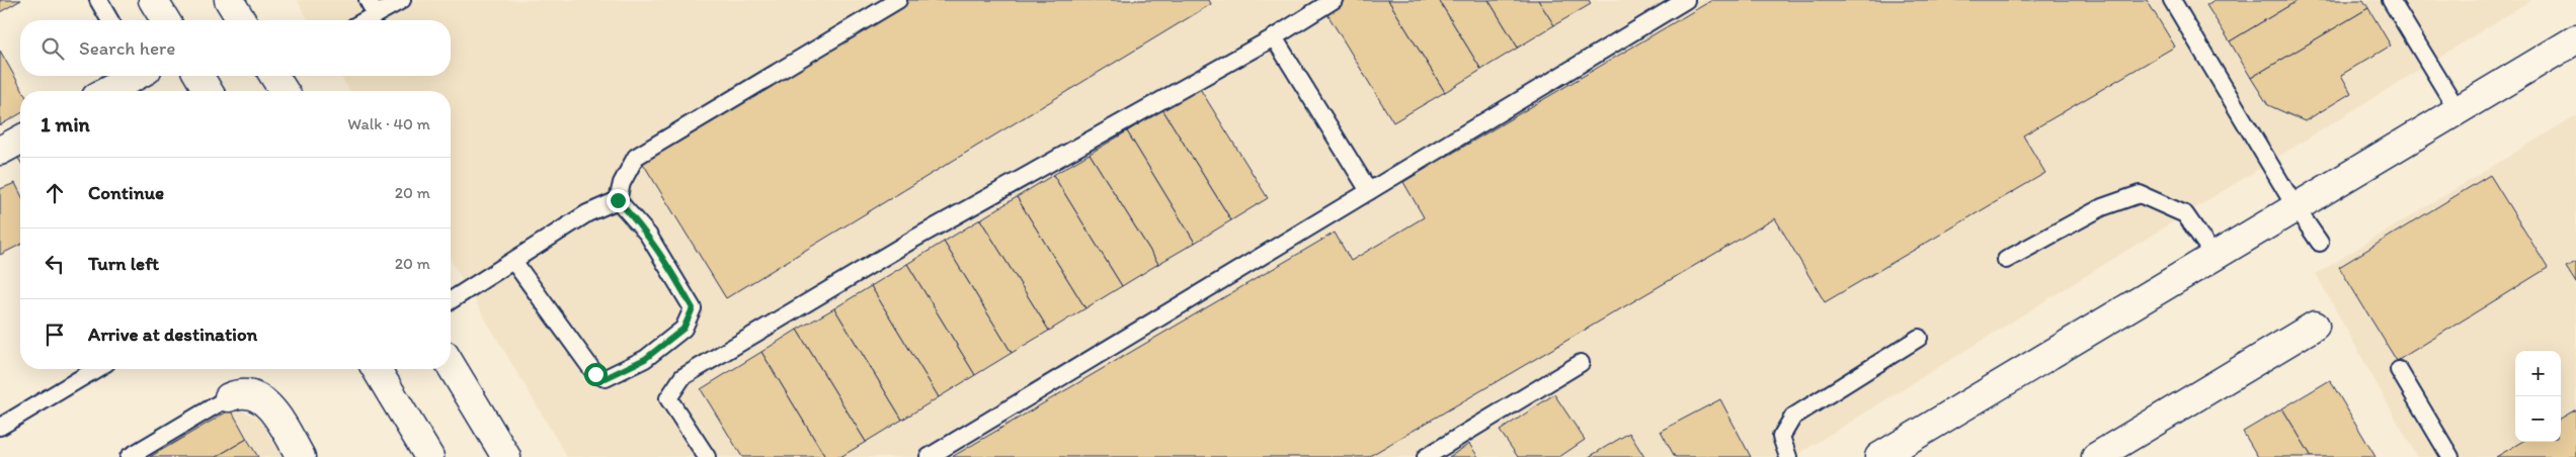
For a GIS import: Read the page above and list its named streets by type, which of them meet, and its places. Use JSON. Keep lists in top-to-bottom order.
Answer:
{
  "page": {
    "search": "Search here",
    "heading": ["1 min", "Walk · 40 m"],
    "list": [
      ["Continue", "20 m"],
      ["Turn left", "20 m"],
      "Arrive at destination"
    ],
    "map_buttons": ["+", "−"]
  }
}
